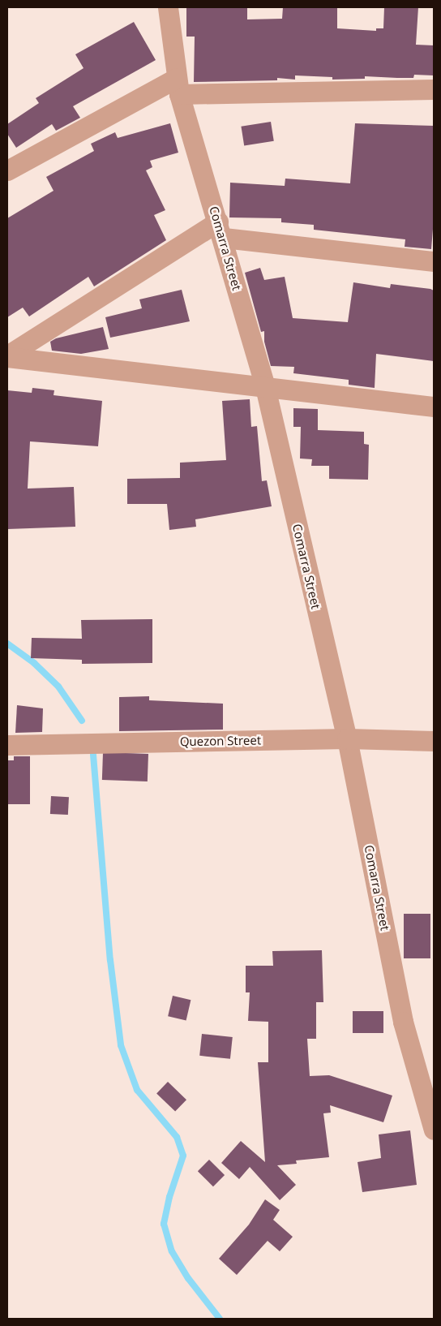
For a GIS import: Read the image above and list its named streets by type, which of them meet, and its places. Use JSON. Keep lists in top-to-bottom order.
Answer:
{
  "streets": {
    "street": ["Comarra Street", "Quezon Street"]
  },
  "crossings": [
    ["Comarra Street", "Quezon Street"]
  ]
}
